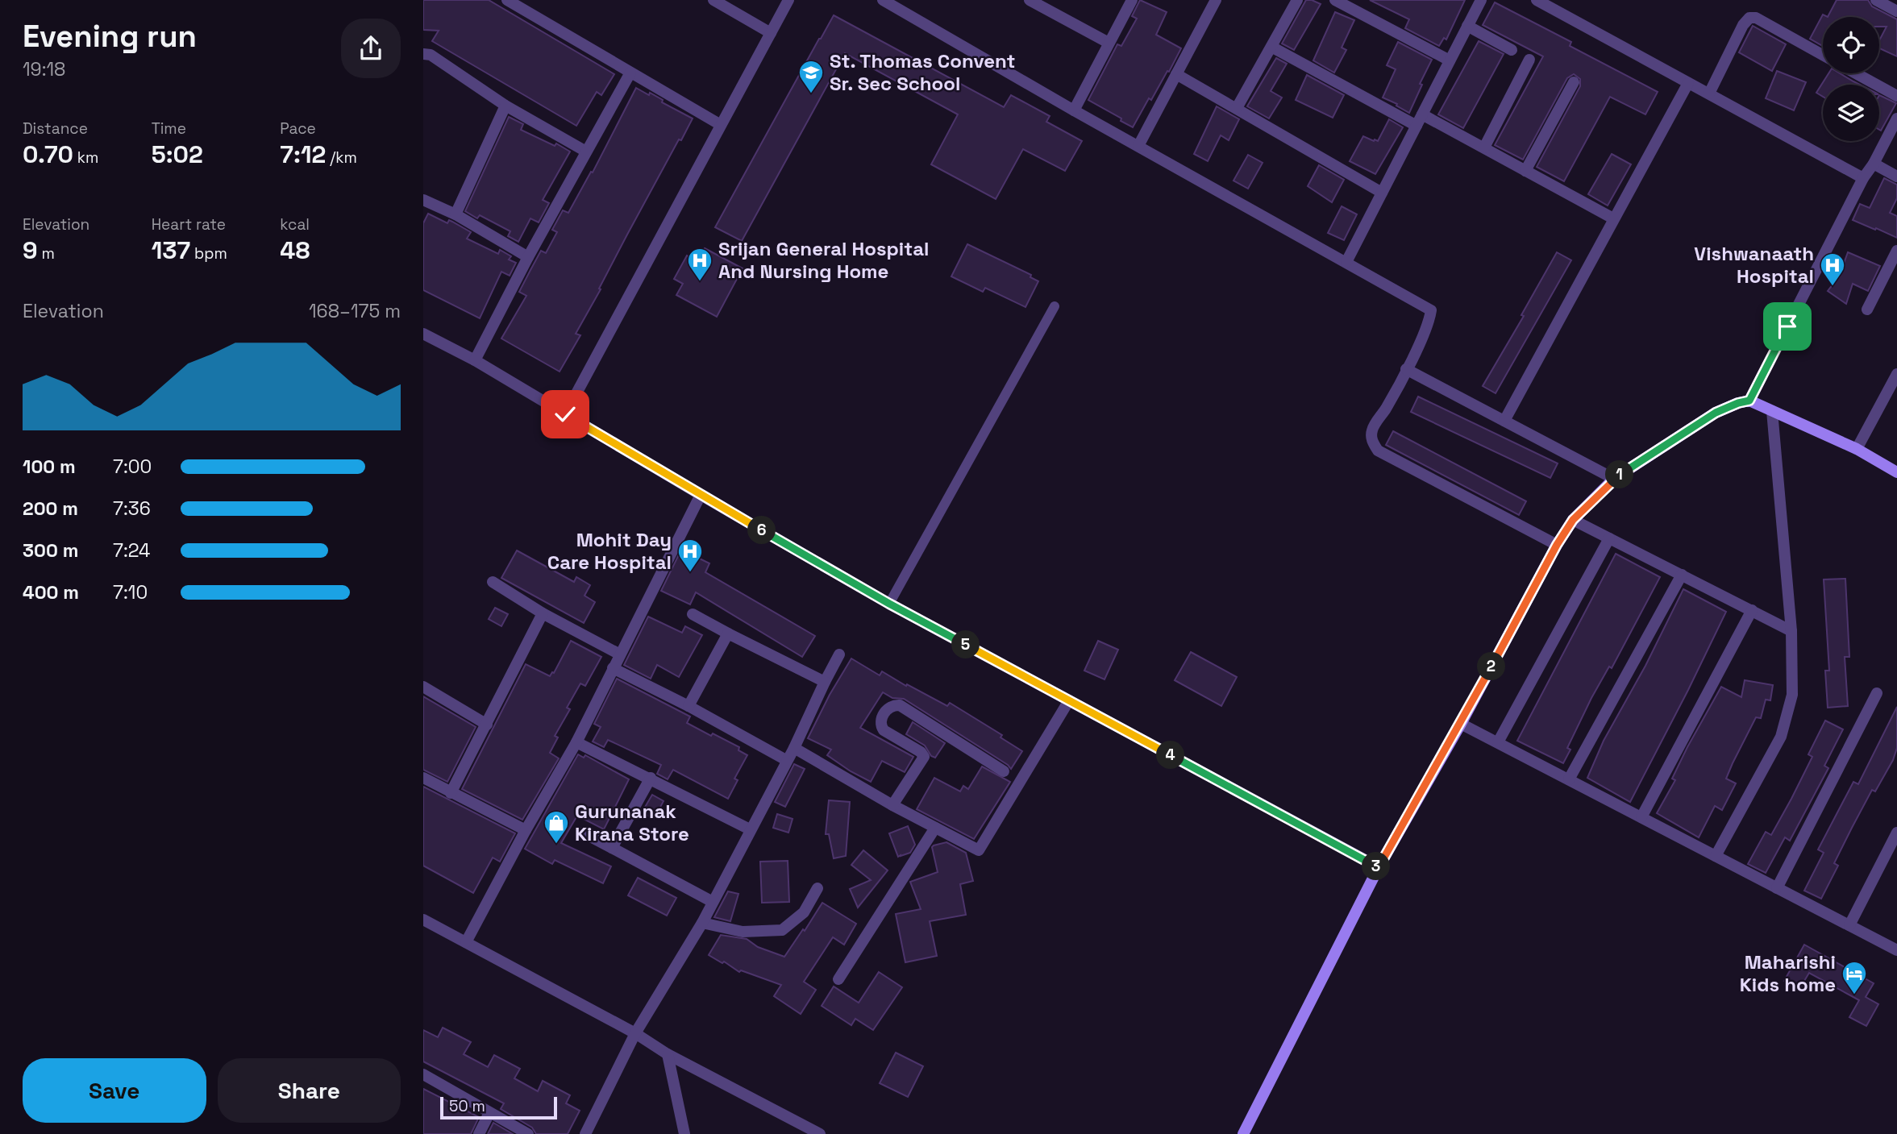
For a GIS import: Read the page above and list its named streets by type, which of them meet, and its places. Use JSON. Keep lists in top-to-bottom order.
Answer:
{
  "places": {
    "school or university": ["St. Thomas Convent Sr. Sec School"],
    "hospital": ["Srijan General Hospital And Nursing Home", "Vishwanaath Hospital", "Mohit Day Care Hospital"],
    "shop": ["Gurunanak Kirana Store"],
    "hotel": ["Maharishi Kids home"]
  },
  "scale_bar": "50 m",
  "page": {
    "heading": ["Evening run", "19:18"],
    "stats": [
      ["Distance", "0.70 km"],
      ["Time", "5:02"],
      ["Pace", "7:12 /km"],
      ["Elevation", "9 m"],
      ["Heart rate", "137 bpm"],
      ["kcal", "48"]
    ],
    "chart": ["Elevation", "168–175 m"],
    "list": [
      {
        "name": "100 m",
        "note": "7:00"
      },
      {
        "name": "200 m",
        "note": "7:36"
      },
      {
        "name": "300 m",
        "note": "7:24"
      },
      {
        "name": "400 m",
        "note": "7:10"
      }
    ],
    "pins": [
      "1",
      "6",
      "5",
      "2",
      "4",
      "3"
    ],
    "buttons": ["Save", "Share"],
    "scale": "50 m"
  }
}
